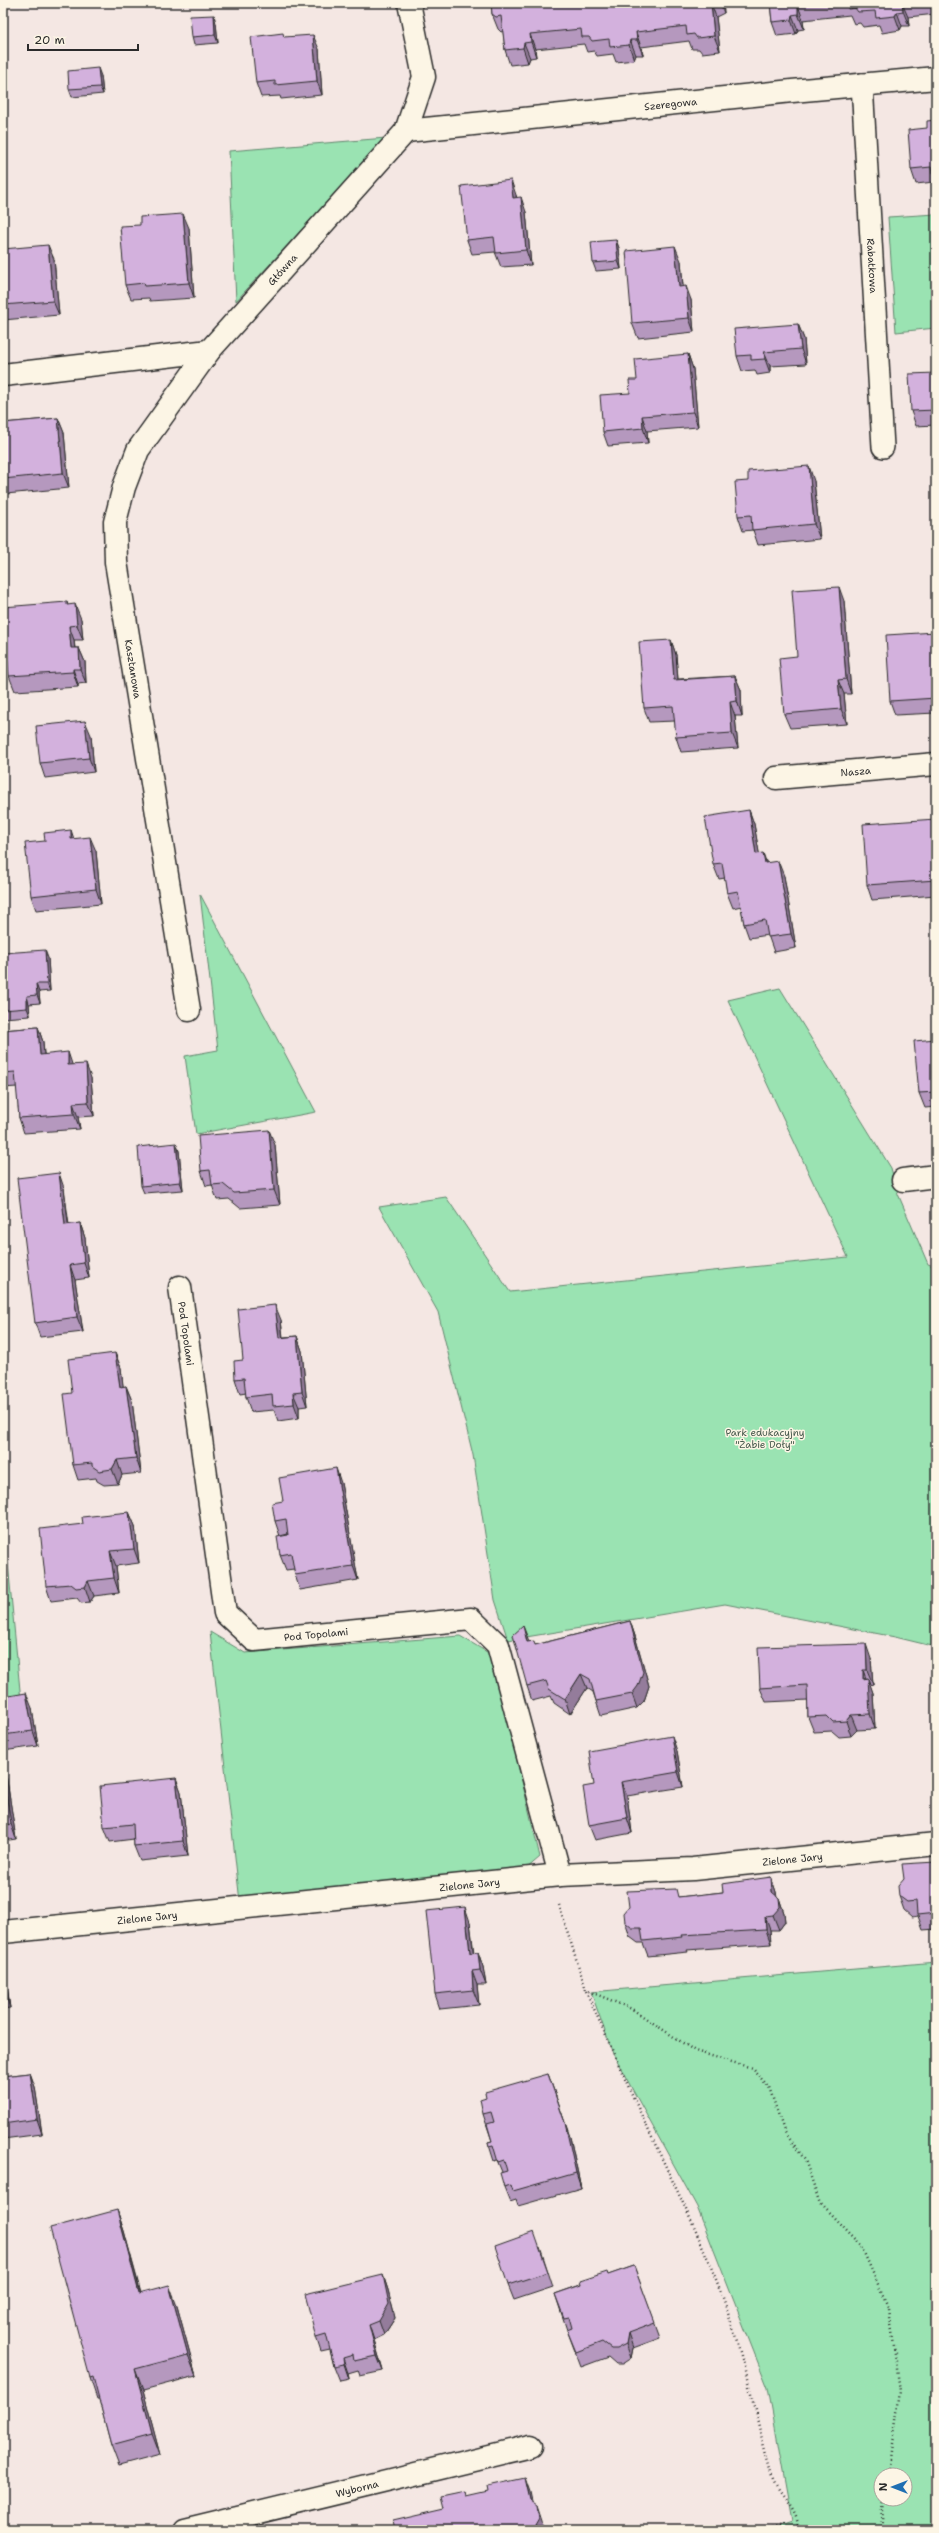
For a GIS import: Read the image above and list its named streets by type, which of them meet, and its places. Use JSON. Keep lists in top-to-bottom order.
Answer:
{
  "streets": {
    "street": [
      "Szeregowa",
      "Główna",
      "Kasztanowa",
      "Nasza",
      "Pod Topolami",
      "Zielone Jary",
      "Wyborna"
    ],
    "lane": ["Rabatkowa"]
  },
  "crossings": [
    ["Szeregowa", "Rabatkowa"],
    ["Szeregowa", "Główna"],
    ["Główna", "Kasztanowa"],
    ["Pod Topolami", "Zielone Jary"]
  ],
  "parks": ["Park edukacyjny \"Żabie Doły\""],
  "scale_bar": "20 m",
  "north": "left"
}
